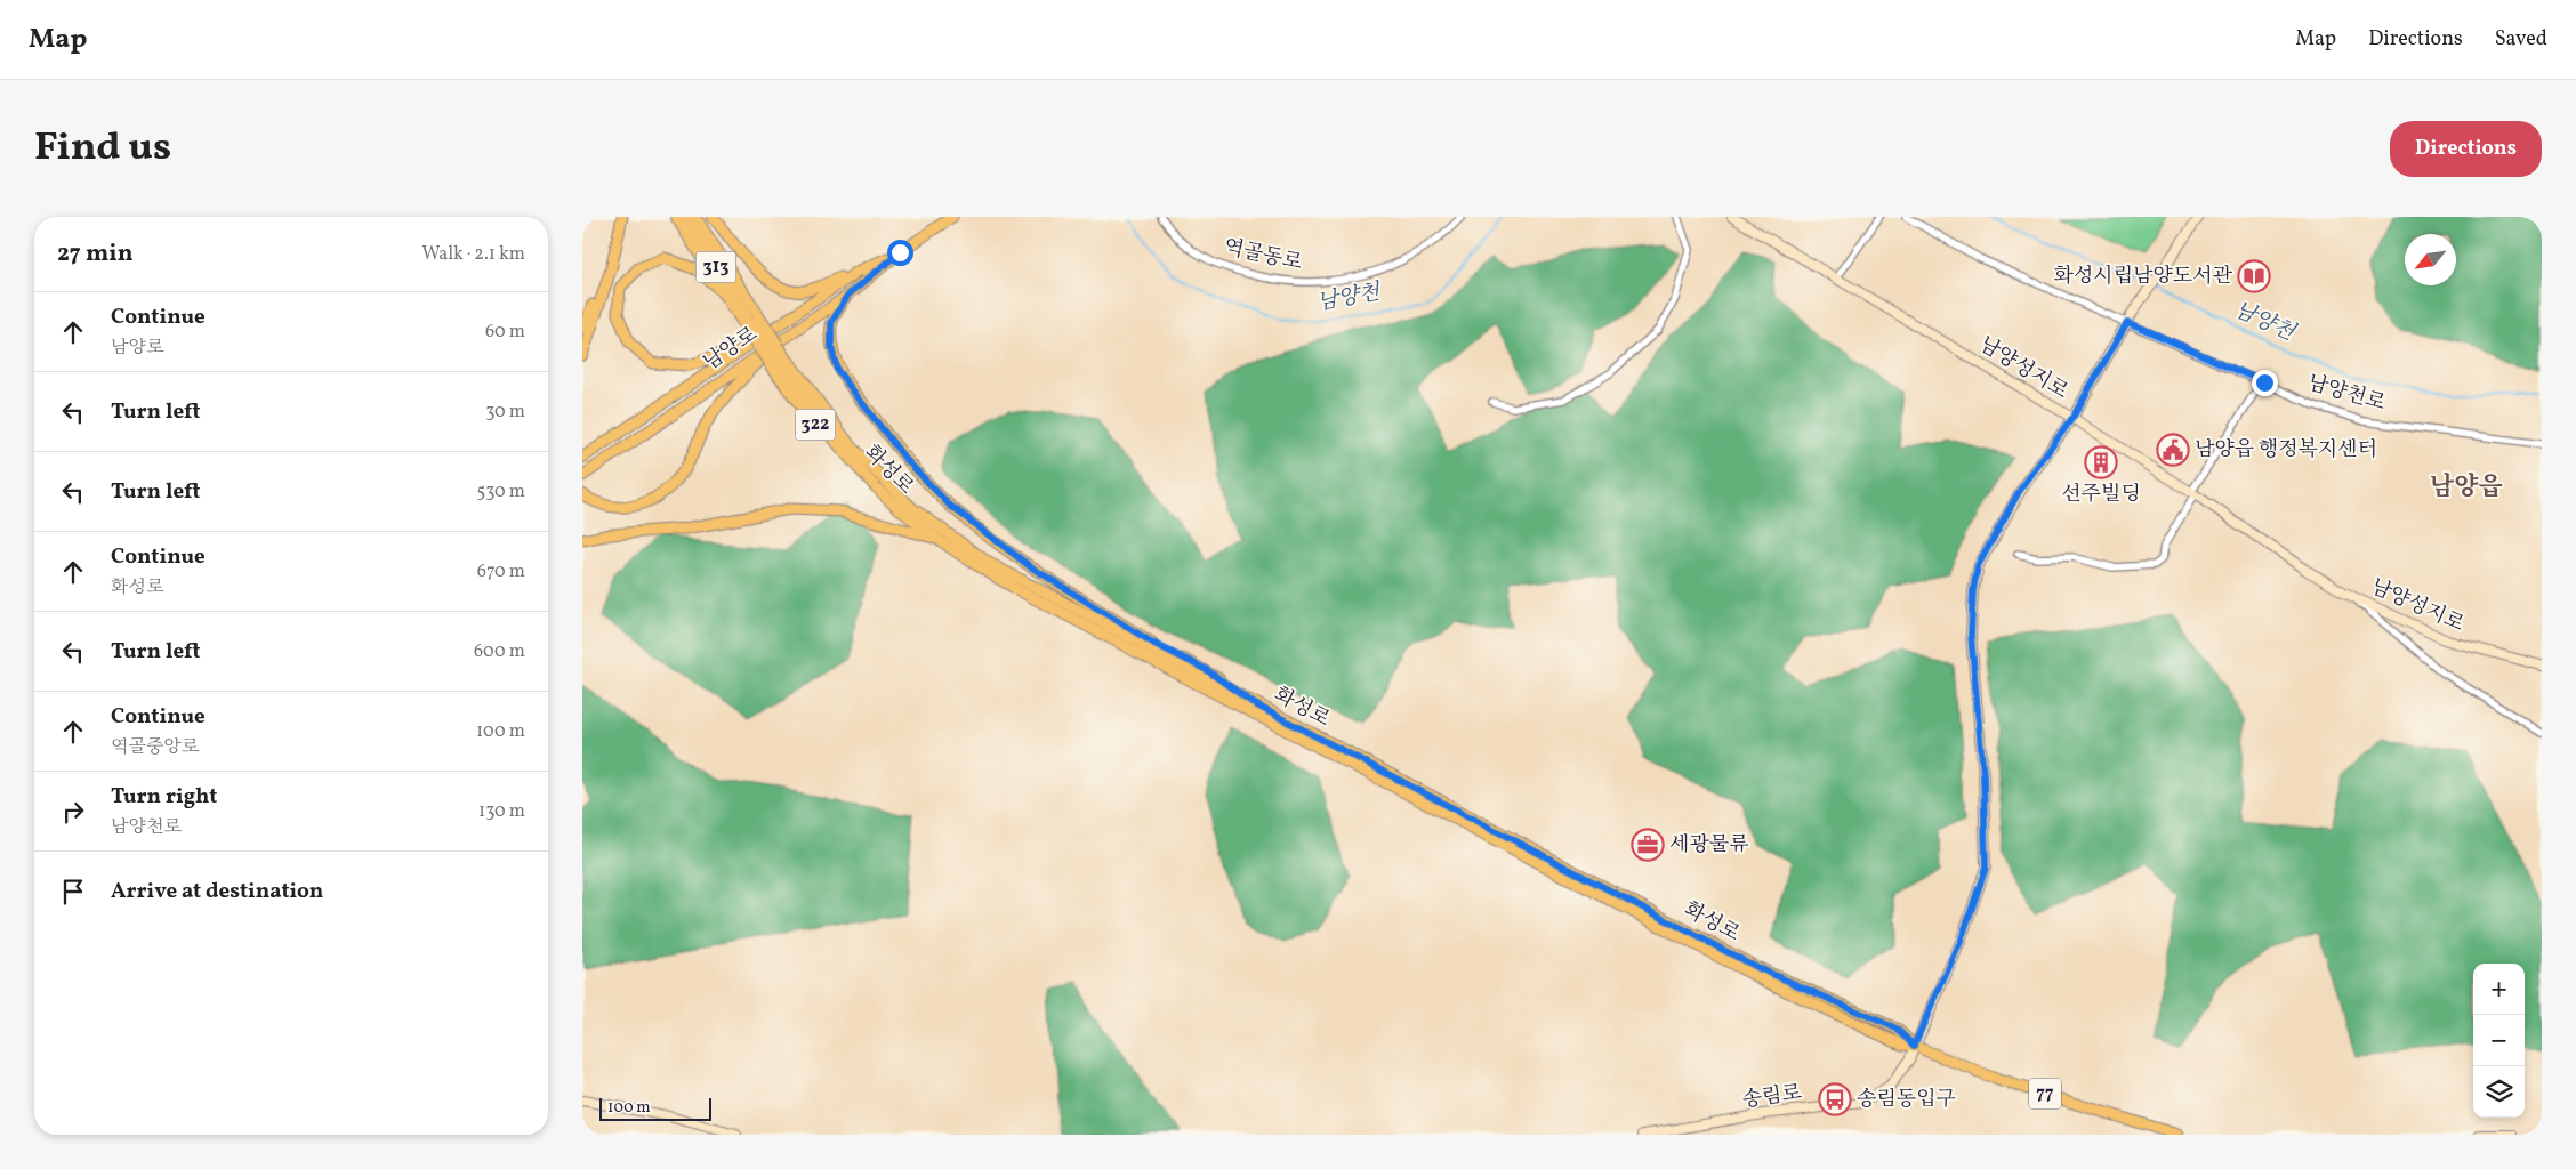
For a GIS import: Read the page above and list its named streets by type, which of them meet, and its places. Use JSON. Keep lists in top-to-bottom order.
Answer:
{
  "streets": {
    "main road": [
      "313",
      "남양로",
      "남양성지로",
      "322",
      "화성로",
      "77",
      "송림로"
    ],
    "street": ["역골동로", "남양천로"]
  },
  "crossings": [
    ["남양로", "322"],
    ["남양성지로", "송림로"],
    ["남양천로", "송림로"],
    ["322", "화성로"],
    ["화성로", "송림로"]
  ],
  "districts": ["남양읍"],
  "water": ["남양천"],
  "places": {
    "library": ["화성시립남양도서관"],
    "public building": ["남양읍 행정복지센터"],
    "building": ["선주빌딩"],
    "office": ["세광물류"],
    "bus stop": ["송림동입구"]
  },
  "scale_bar": "100 m",
  "north": "bottom left",
  "page": {
    "header": "Map",
    "nav": ["Map", "Directions", "Saved"],
    "title": "Find us",
    "buttons": "Directions",
    "heading": ["27 min", "Walk · 2.1 km"],
    "list": [
      ["Continue", "남양로", "60 m"],
      ["Turn left", "30 m"],
      ["Turn left", "530 m"],
      ["Continue", "화성로", "670 m"],
      ["Turn left", "600 m"],
      ["Continue", "역골중앙로", "100 m"],
      ["Turn right", "남양천로", "130 m"],
      "Arrive at destination"
    ],
    "map_buttons": ["+", "−"],
    "scale": "100 m"
  }
}
